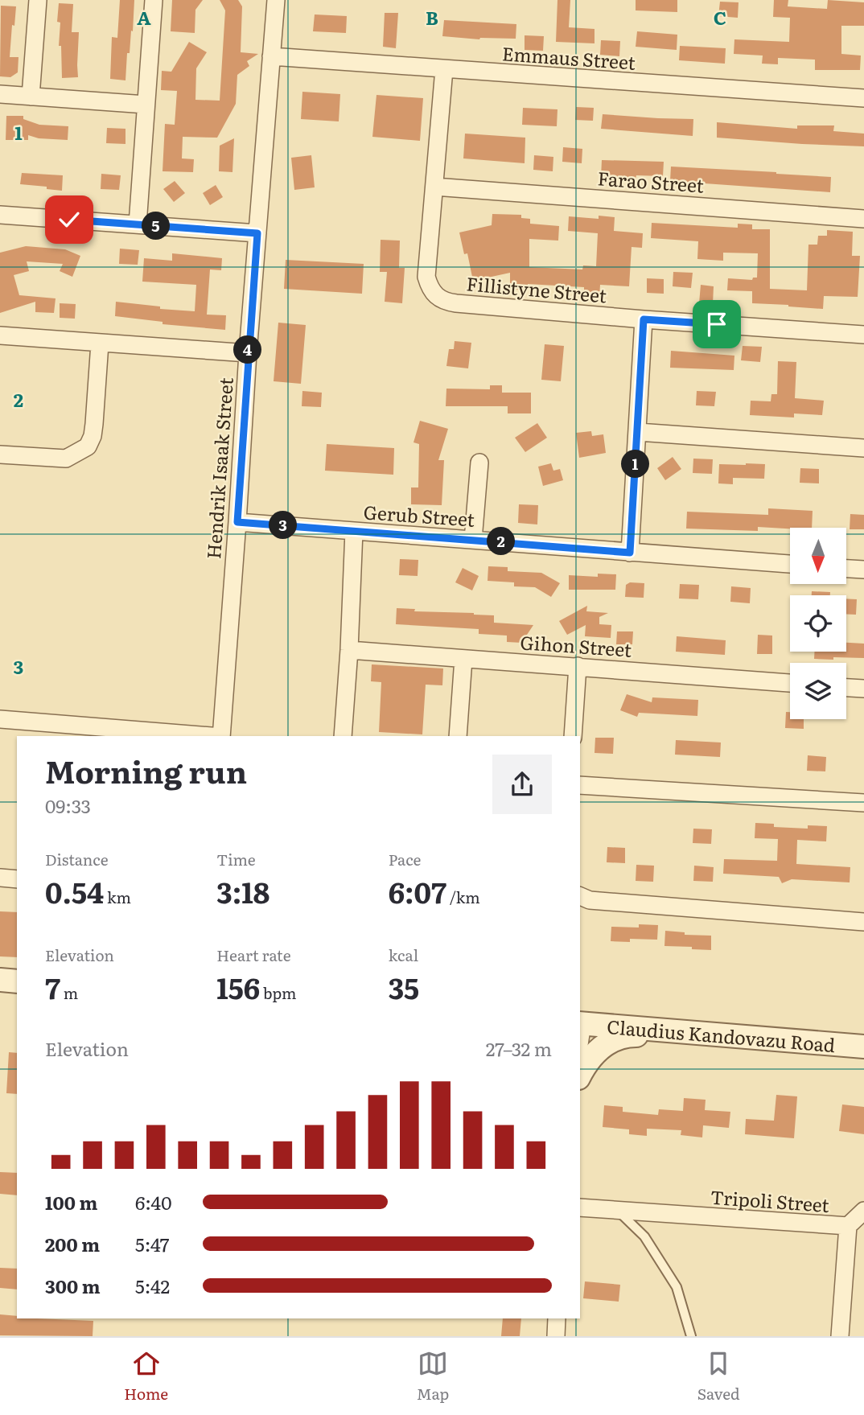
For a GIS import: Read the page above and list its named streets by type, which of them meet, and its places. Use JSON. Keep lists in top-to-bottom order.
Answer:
{
  "streets": {
    "street": [
      "Emmaus Street",
      "Farao Street",
      "Fillistyne Street",
      "Hendrik Isaak Street",
      "Gerub Street",
      "Gihon Street",
      "Claudius Kandovazu Road",
      "Tripoli Street"
    ]
  },
  "crossings": [
    ["Emmaus Street", "Fillistyne Street"],
    ["Emmaus Street", "Hendrik Isaak Street"],
    ["Farao Street", "Fillistyne Street"],
    ["Hendrik Isaak Street", "Gerub Street"]
  ],
  "north": "bottom",
  "page": {
    "pins": [
      "5",
      "4",
      "1",
      "3",
      "2"
    ],
    "heading": ["Morning run", "09:33"],
    "stats": [
      ["Distance", "0.54 km"],
      ["Time", "3:18"],
      ["Pace", "6:07 /km"],
      ["Elevation", "7 m"],
      ["Heart rate", "156 bpm"],
      ["kcal", "35"]
    ],
    "chart": ["Elevation", "27–32 m"],
    "list": [
      {
        "name": "100 m",
        "note": "6:40"
      },
      {
        "name": "200 m",
        "note": "5:47"
      },
      {
        "name": "300 m",
        "note": "5:42"
      }
    ],
    "tabs": ["Home", "Map", "Saved"]
  },
  "grid": {
    "columns": ["A", "B", "C"],
    "rows": ["1", "2", "3"]
  }
}
